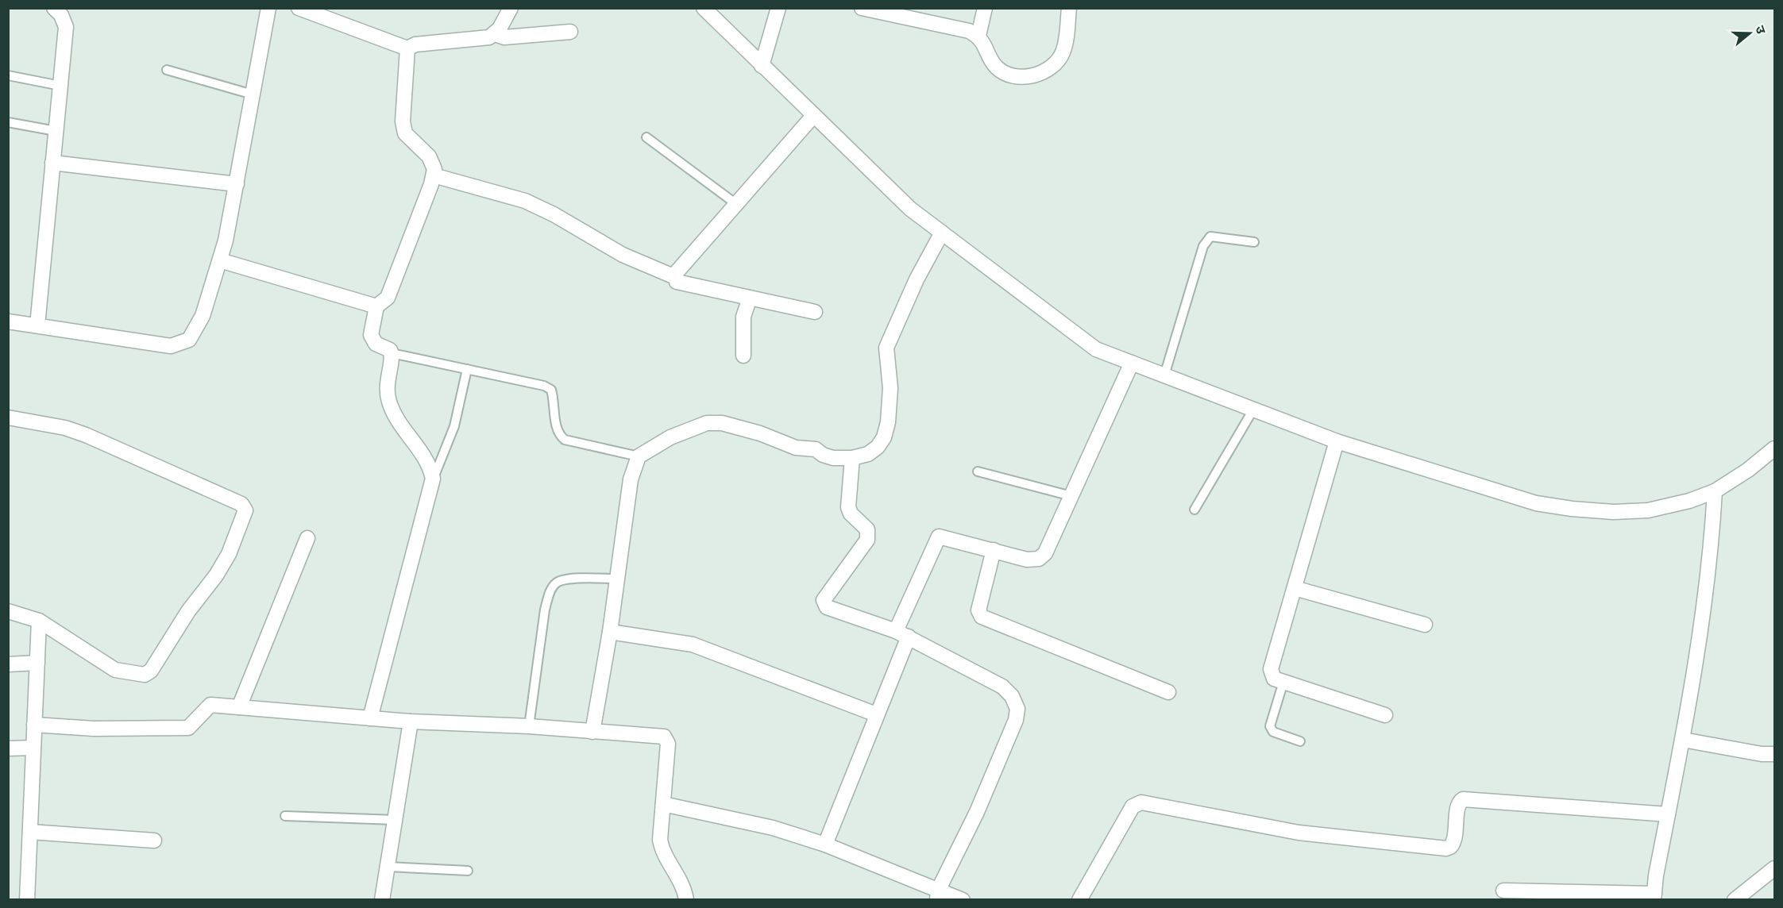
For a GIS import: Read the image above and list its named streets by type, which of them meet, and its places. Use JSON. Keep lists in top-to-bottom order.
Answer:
{
  "north": "right"
}
